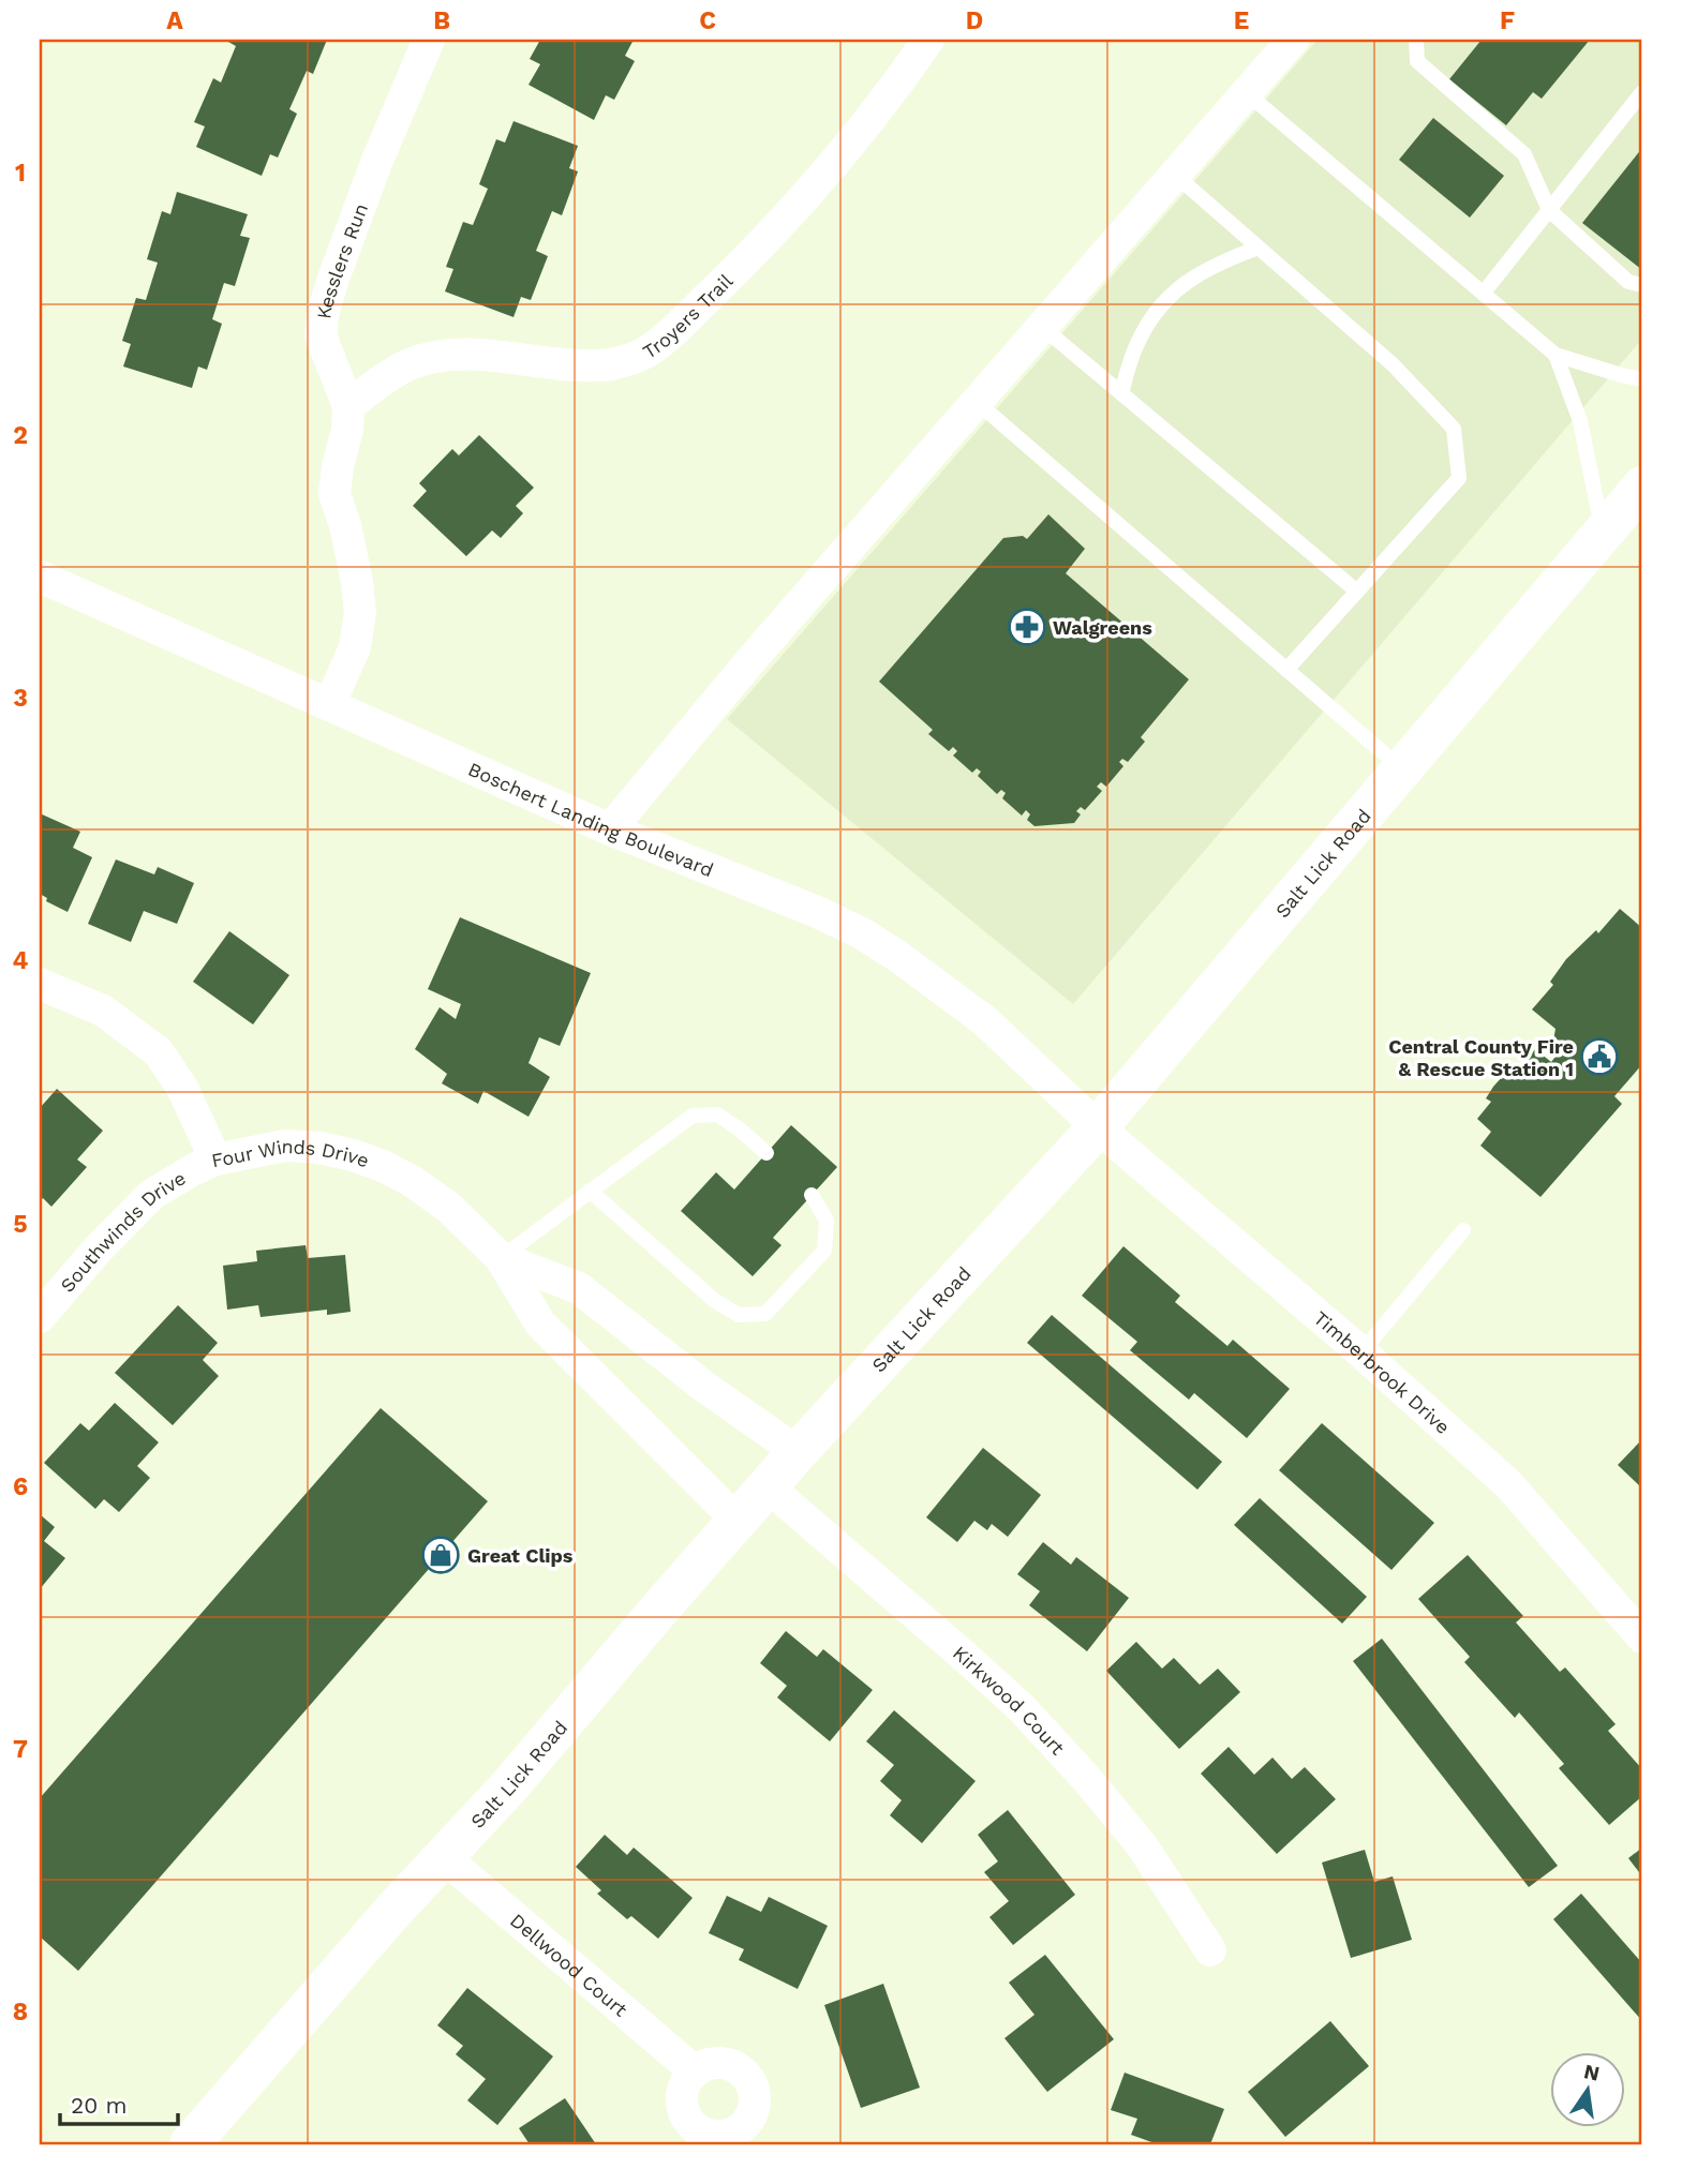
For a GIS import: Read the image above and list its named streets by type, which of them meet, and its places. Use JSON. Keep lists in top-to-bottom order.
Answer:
{
  "streets": {
    "main road": ["Salt Lick Road"],
    "street": [
      "Kesslers Run",
      "Troyers Trail",
      "Boschert Landing Boulevard",
      "Four Winds Drive",
      "Southwinds Drive",
      "Timberbrook Drive",
      "Kirkwood Court",
      "Dellwood Court"
    ]
  },
  "crossings": [
    ["Kesslers Run", "Troyers Trail"],
    ["Kesslers Run", "Boschert Landing Boulevard"],
    ["Boschert Landing Boulevard", "Salt Lick Road"],
    ["Boschert Landing Boulevard", "Timberbrook Drive"],
    ["Salt Lick Road", "Four Winds Drive"],
    ["Salt Lick Road", "Timberbrook Drive"],
    ["Salt Lick Road", "Kirkwood Court"],
    ["Salt Lick Road", "Dellwood Court"],
    ["Four Winds Drive", "Southwinds Drive"]
  ],
  "places": {
    "pharmacy": ["Walgreens"],
    "public building": ["Central County Fire & Rescue Station 1"],
    "shop": ["Great Clips"]
  },
  "scale_bar": "20 m",
  "north": "top",
  "grid": {
    "columns": [
      "A",
      "B",
      "C",
      "D",
      "E",
      "F"
    ],
    "rows": [
      "1",
      "2",
      "3",
      "4",
      "5",
      "6",
      "7",
      "8"
    ]
  }
}
